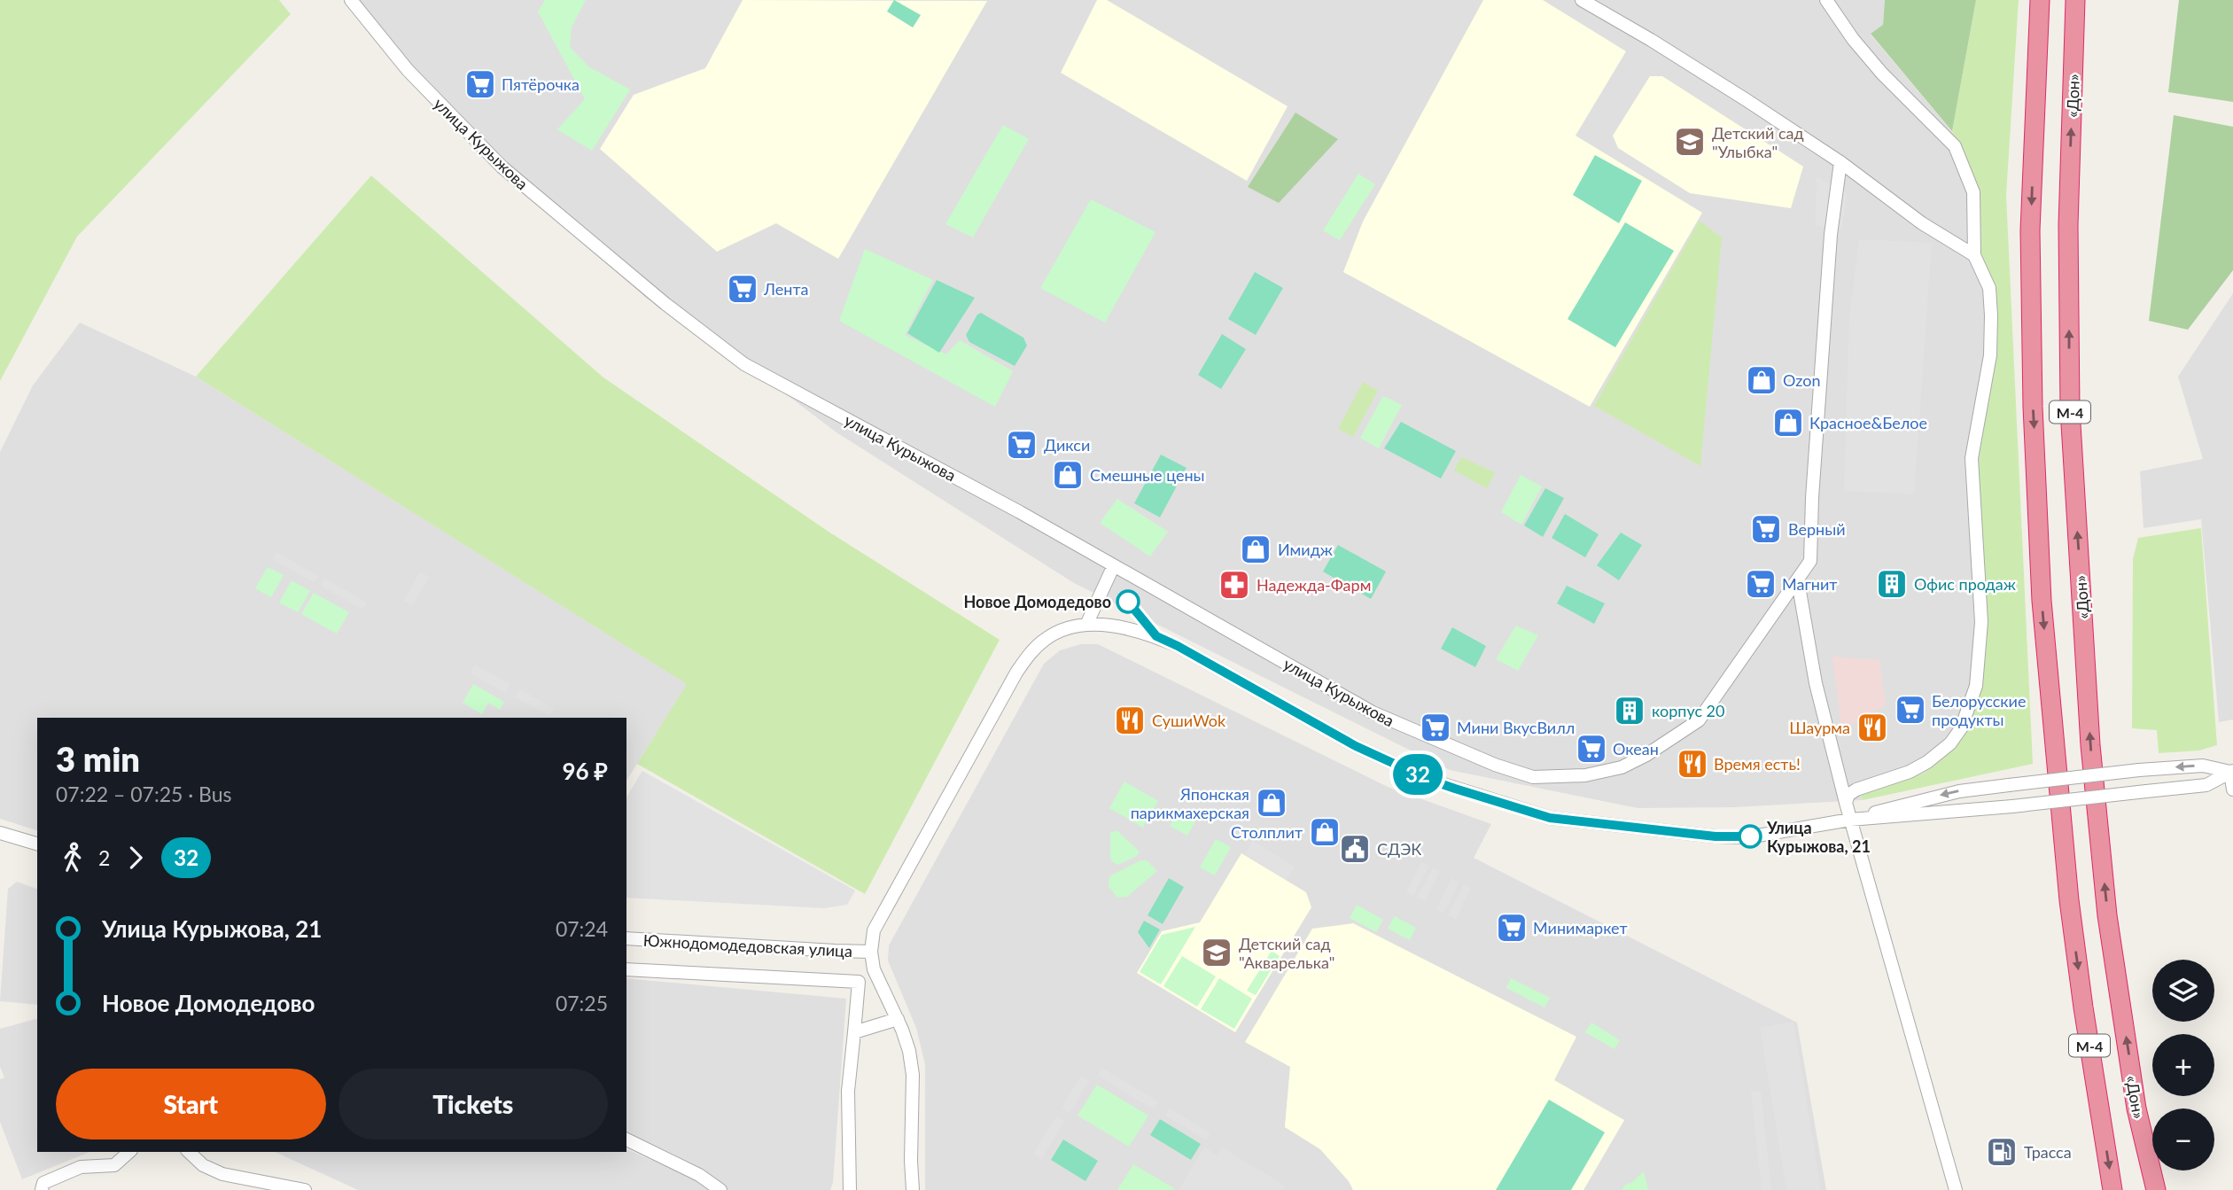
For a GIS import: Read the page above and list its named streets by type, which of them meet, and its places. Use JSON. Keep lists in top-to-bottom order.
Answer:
{
  "streets": {
    "highway": ["«Дон»", "М-4"],
    "street": ["улица Курыжова", "Южнодомодедовская улица"]
  },
  "places": {
    "supermarket": [
      "Пятёрочка",
      "Лента",
      "Дикси",
      "Верный",
      "Магнит",
      "Белорусские продукты",
      "Мини ВкусВилл",
      "Океан",
      "Минимаркет"
    ],
    "school or university": ["Детский сад \"Улыбка\"", "Детский сад \"Акварелька\""],
    "shop": [
      "Ozon",
      "Красное&Белое",
      "Смешные цены",
      "Имидж",
      "Японская парикмахерская",
      "Столплит"
    ],
    "building": ["Офис продаж", "корпус 20"],
    "pharmacy": ["Надежда-Фарм"],
    "other": ["Новое Домодедово", "Улица Курыжова, 21"],
    "restaurant": ["СушиWok", "Шаурма", "Время есть!"],
    "public building": ["СДЭК"],
    "fuel station": ["Трасса"]
  },
  "lines": ["bus line 32"],
  "page": {
    "on_map": "32",
    "heading": ["3 min", "07:22 – 07:25 · Bus", "96 ₽"],
    "legs": ["2", "32"],
    "list": [
      {
        "name": "Улица Курыжова, 21",
        "value": "07:24"
      },
      {
        "name": "Новое Домодедово",
        "value": "07:25"
      }
    ],
    "map_buttons": ["+", "−"],
    "buttons": ["Start", "Tickets"]
  }
}
